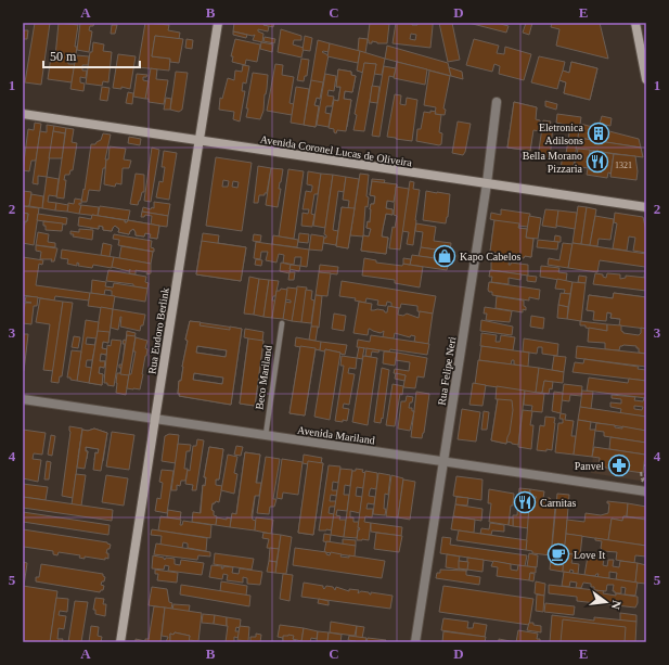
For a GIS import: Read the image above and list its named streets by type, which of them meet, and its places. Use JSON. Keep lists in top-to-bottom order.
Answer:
{
  "streets": {
    "street": [
      "Avenida Coronel Lucas de Oliveira",
      "Rua Eudoro Berlink",
      "Rua Felipe Neri",
      "Avenida Mariland"
    ],
    "lane": ["Beco Mariland"]
  },
  "crossings": [
    ["Avenida Coronel Lucas de Oliveira", "Rua Eudoro Berlink"],
    ["Avenida Coronel Lucas de Oliveira", "Rua Felipe Neri"],
    ["Rua Eudoro Berlink", "Avenida Mariland"],
    ["Rua Felipe Neri", "Avenida Mariland"],
    ["Beco Mariland", "Avenida Mariland"]
  ],
  "places": {
    "building": ["Eletronica Adilsons"],
    "restaurant": ["Bella Morano Pizzaria", "Carnitas"],
    "shop": ["Kapo Cabelos"],
    "pharmacy": ["Panvel"],
    "cafe": ["Love It"]
  },
  "house_numbers": ["1321"],
  "scale_bar": "50 m",
  "north": "right",
  "grid": {
    "columns": [
      "A",
      "B",
      "C",
      "D",
      "E"
    ],
    "rows": [
      "1",
      "2",
      "3",
      "4",
      "5"
    ]
  }
}
